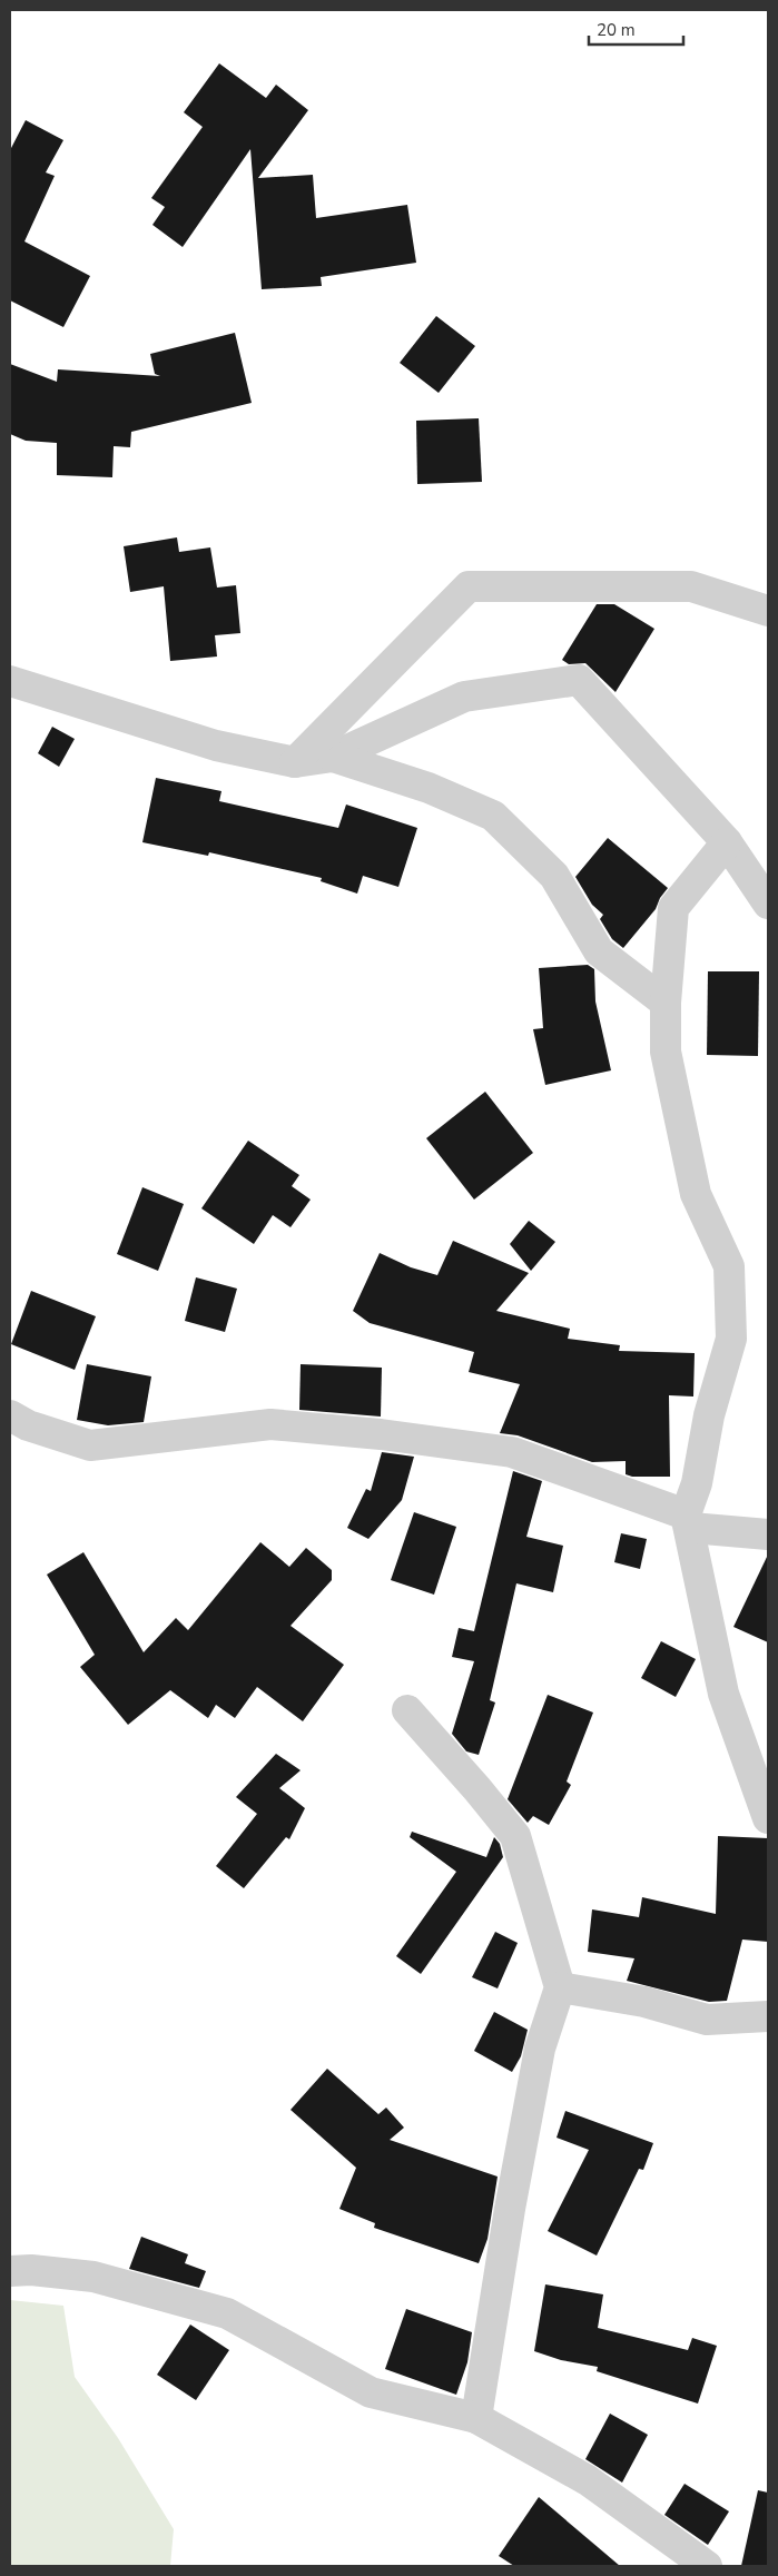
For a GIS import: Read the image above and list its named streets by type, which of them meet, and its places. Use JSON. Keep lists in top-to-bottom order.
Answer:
{
  "scale_bar": "20 m"
}
